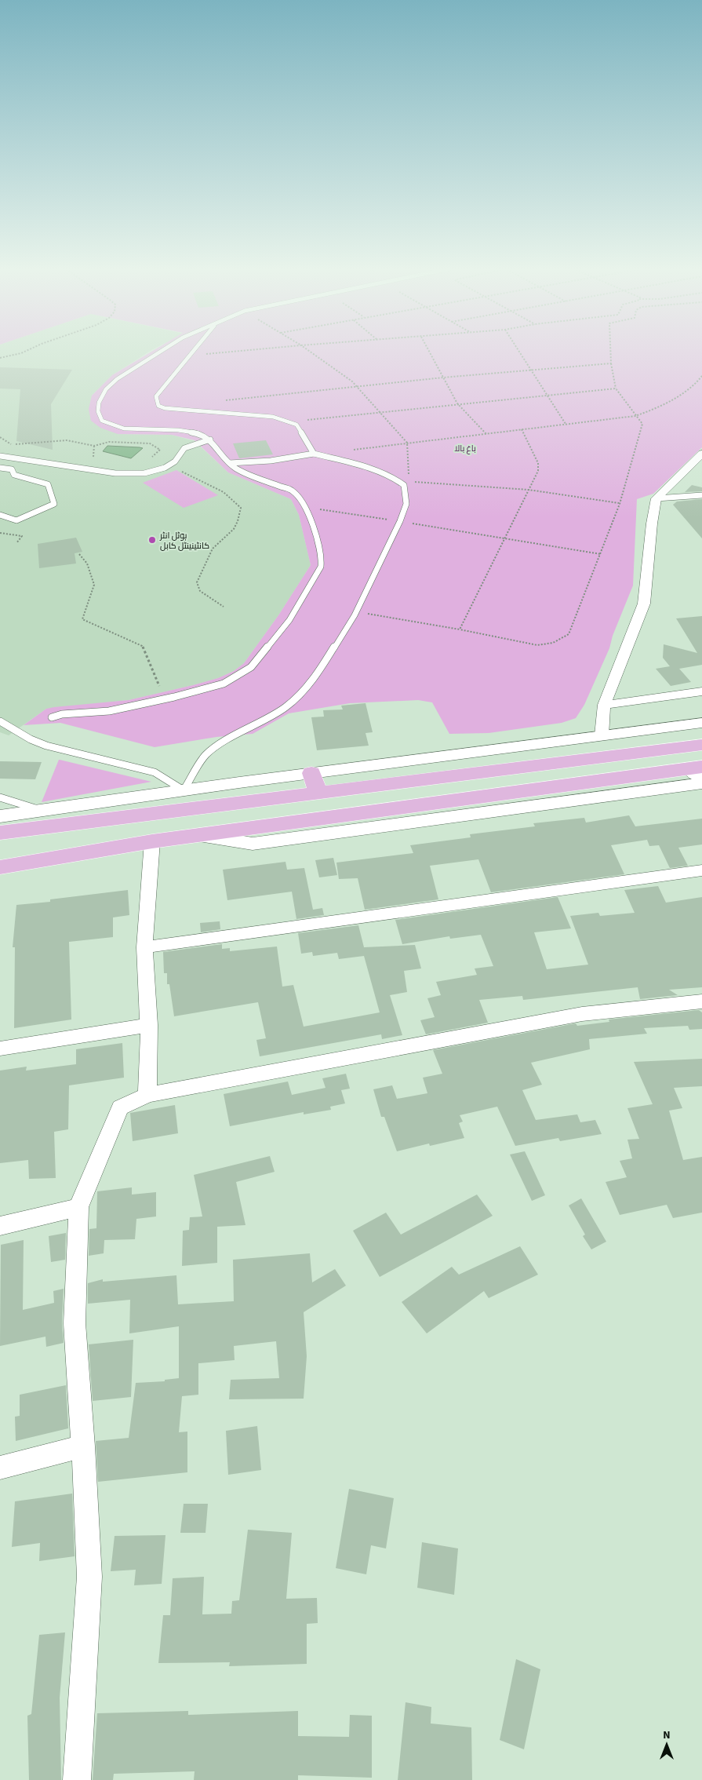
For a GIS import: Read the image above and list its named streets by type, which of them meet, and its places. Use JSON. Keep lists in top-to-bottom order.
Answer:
{
  "parks": ["باغ بالا"],
  "places": ["ہوٹل انٹر کانٹینینٹل کابل"],
  "north": "top"
}
